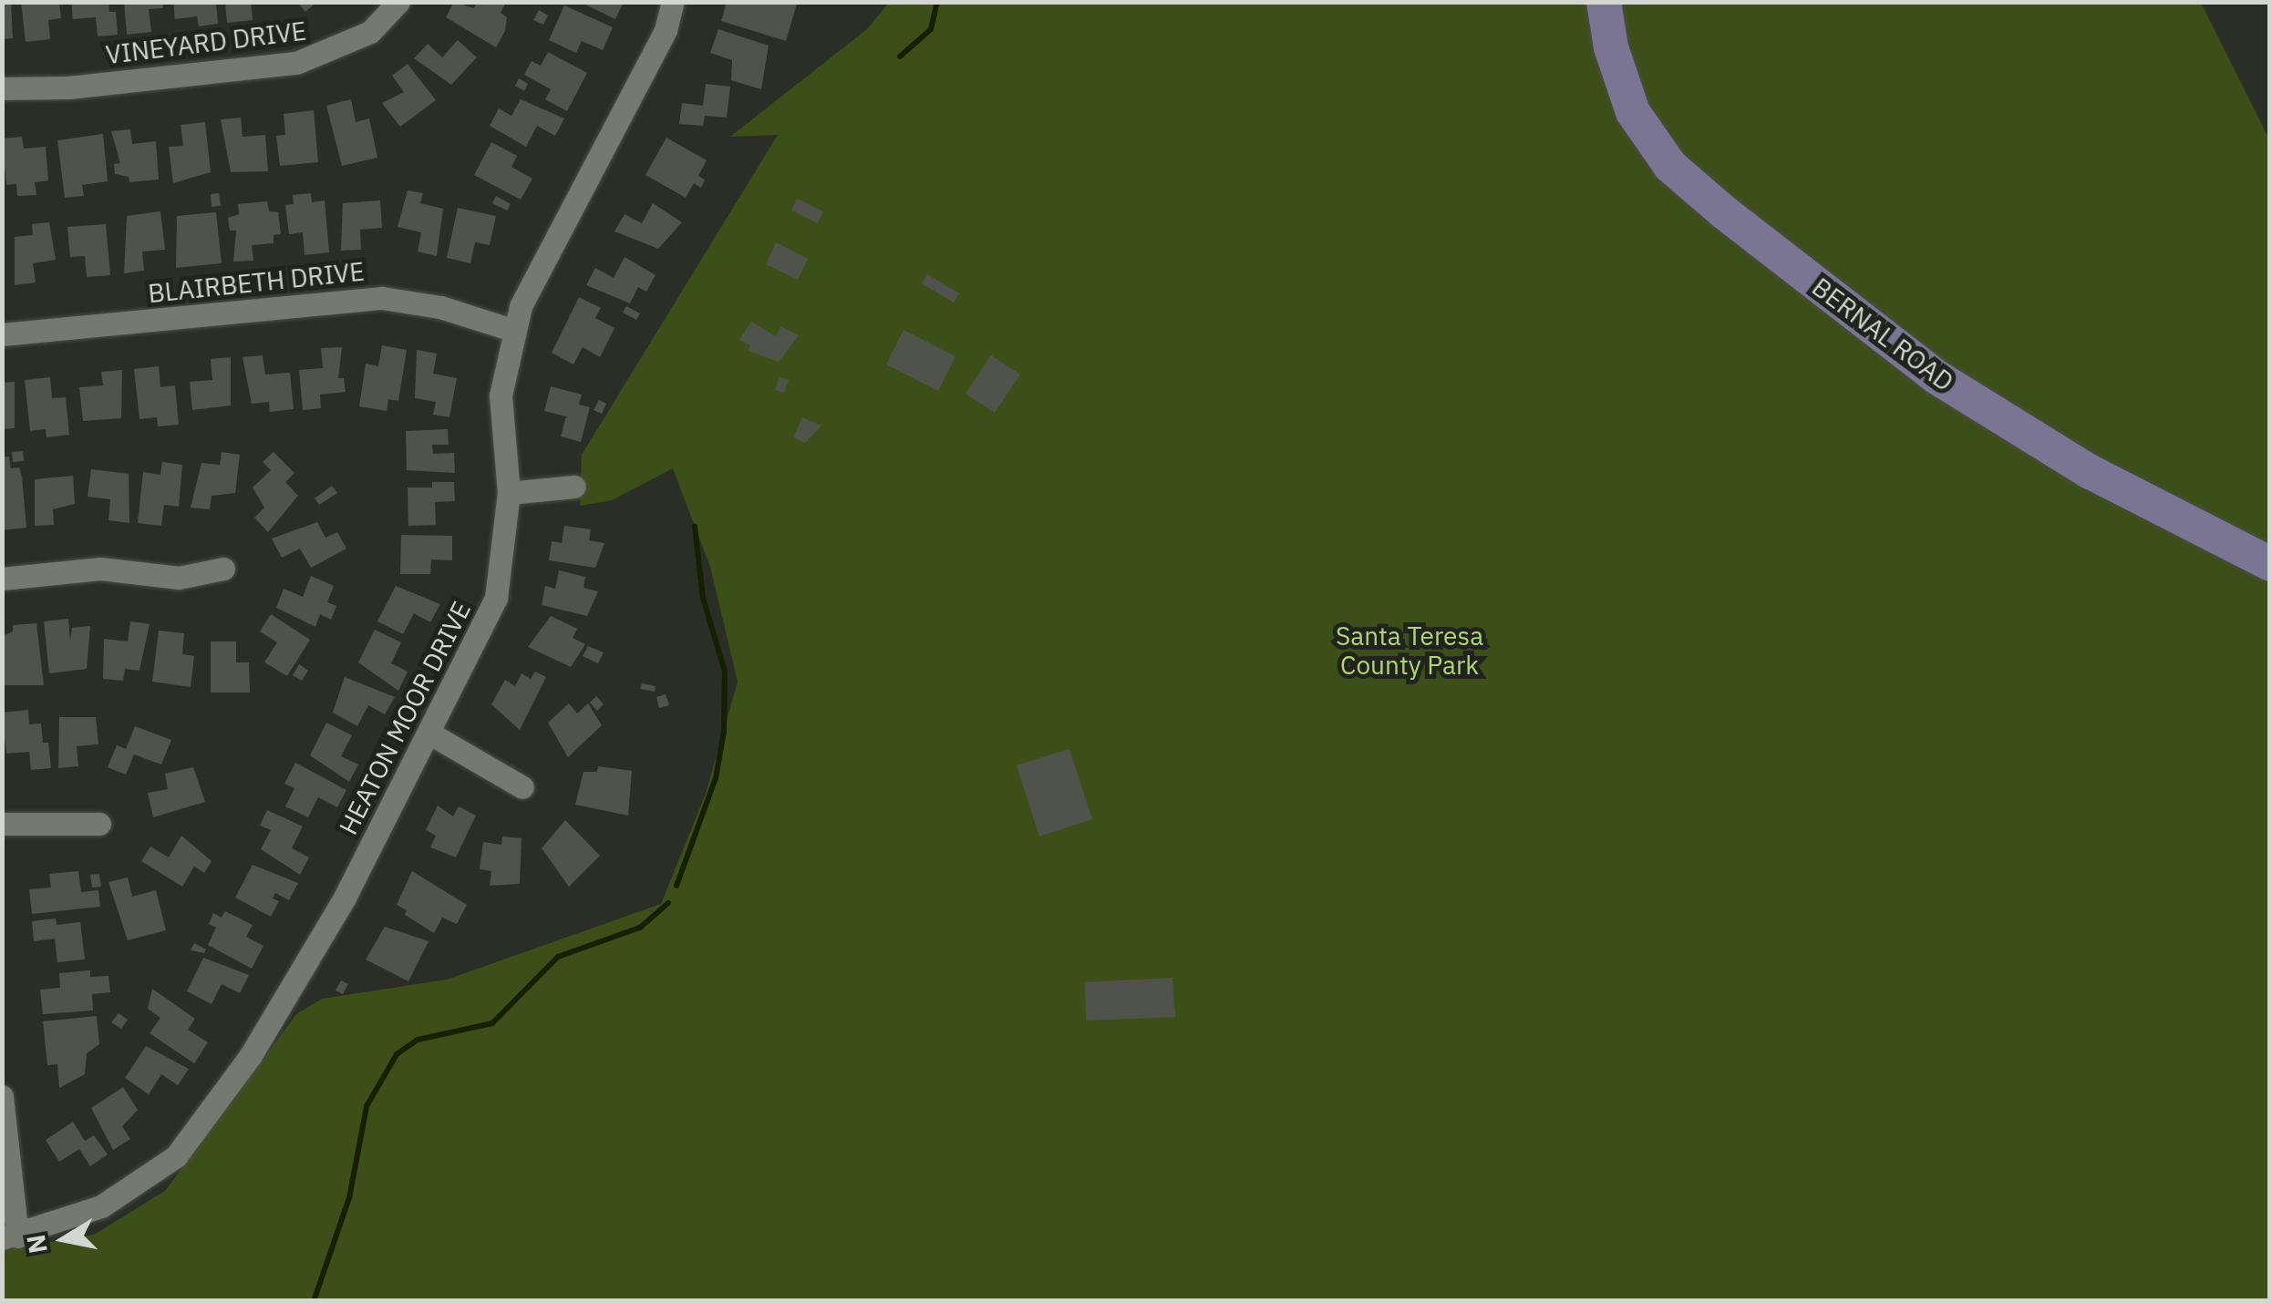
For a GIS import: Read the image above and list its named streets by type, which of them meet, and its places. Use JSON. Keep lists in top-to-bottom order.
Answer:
{
  "streets": {
    "street": [
      "VINEYARD DRIVE",
      "BLAIRBETH DRIVE",
      "BERNAL ROAD",
      "HEATON MOOR DRIVE"
    ]
  },
  "crossings": [
    ["BLAIRBETH DRIVE", "HEATON MOOR DRIVE"]
  ],
  "parks": ["Santa Teresa County Park"],
  "north": "left"
}
